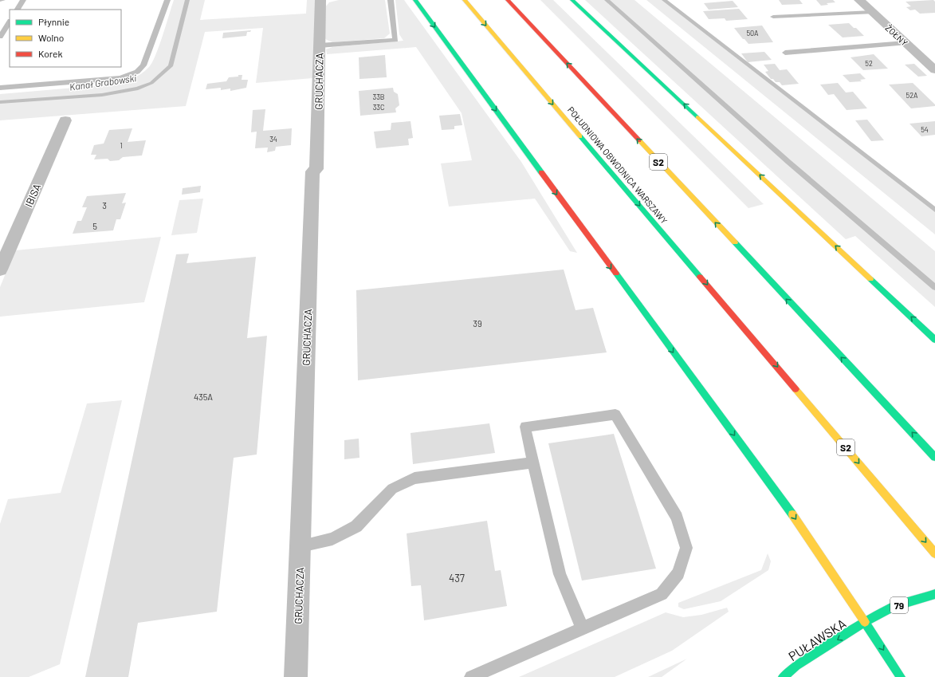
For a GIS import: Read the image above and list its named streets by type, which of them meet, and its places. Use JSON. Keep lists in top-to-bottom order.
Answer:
{
  "streets": {
    "main road": [
      "S2",
      "POŁUDNIOWA OBWODNICA WARSZAWY",
      "79",
      "PUŁAWSKA"
    ],
    "street": ["ŻOŁNY", "GRUCHACZA", "IBISA"]
  },
  "crossings": [
    ["79", "PUŁAWSKA"]
  ],
  "one_way": ["PUŁAWSKA"],
  "water": ["Kanał Grabowski"],
  "house_numbers": [
    "50A",
    "52",
    "52A",
    "33B",
    "33C",
    "54",
    "34",
    "1",
    "3",
    "5",
    "39",
    "435A",
    "437"
  ],
  "legend": ["Płynnie", "Wolno", "Korek"]
}
